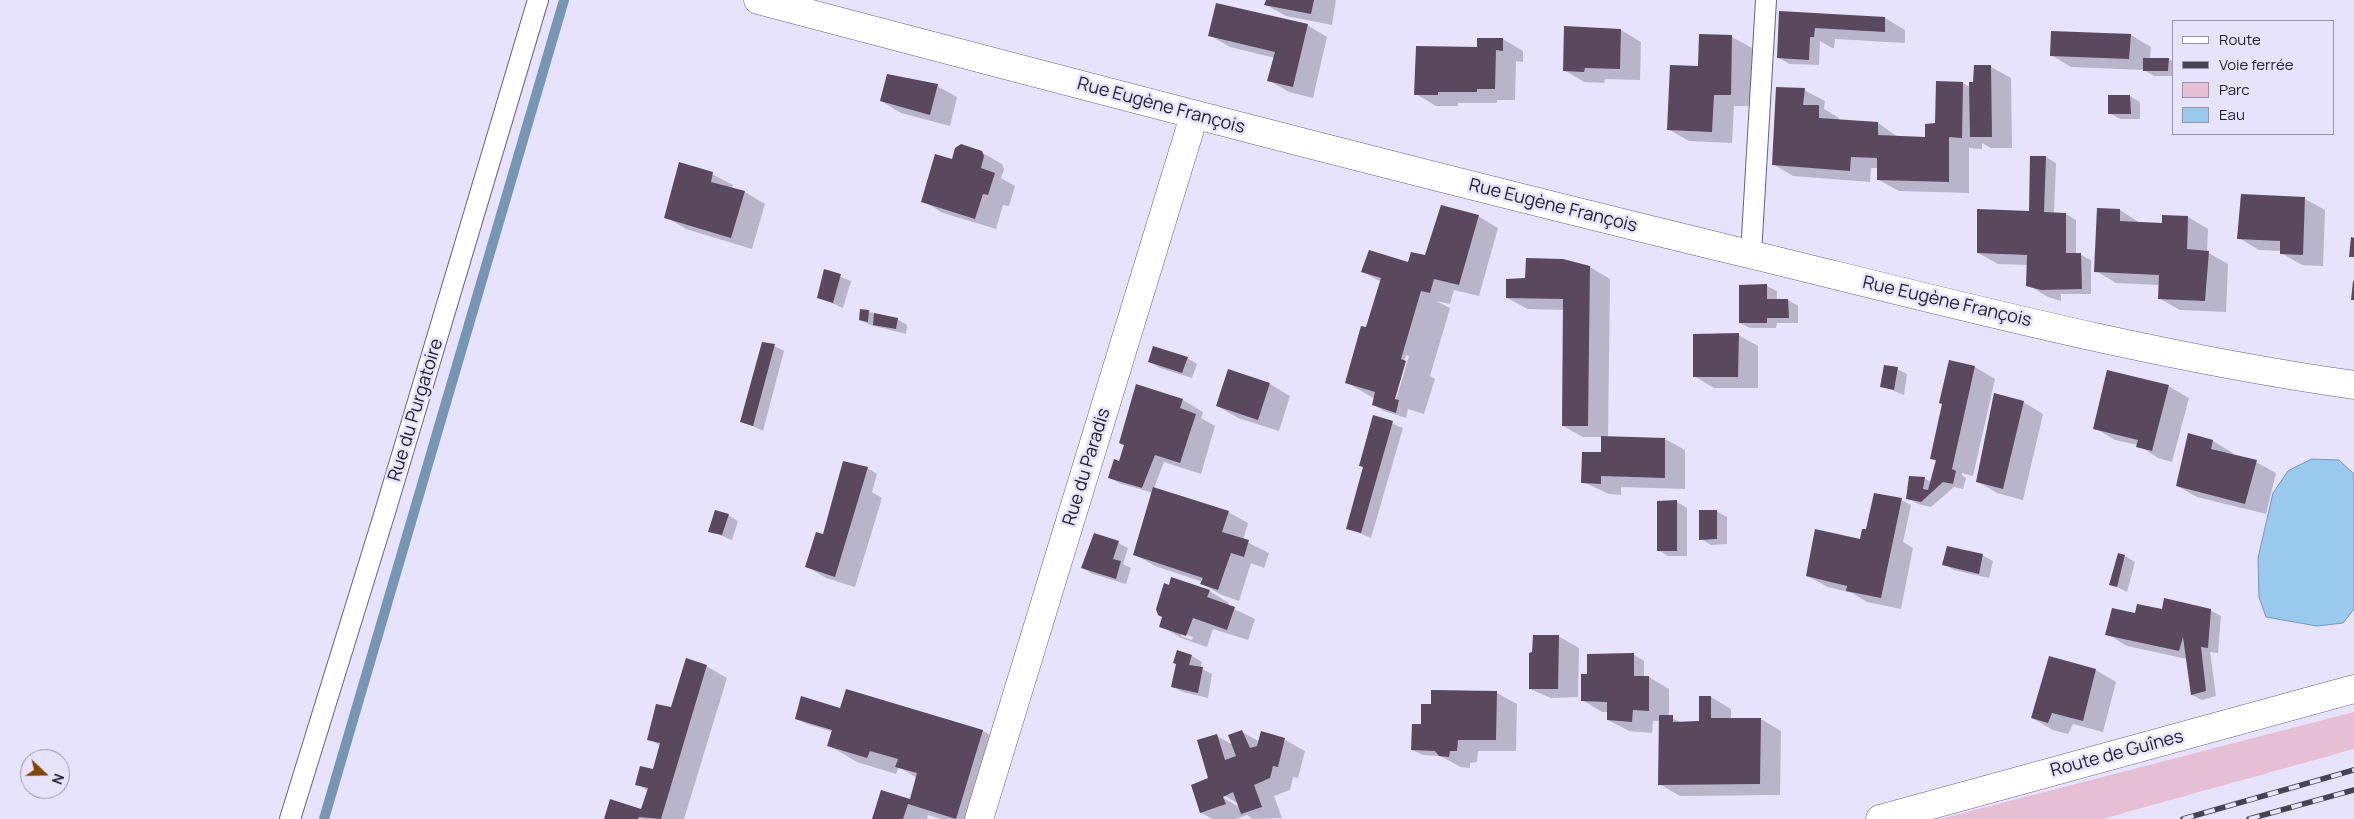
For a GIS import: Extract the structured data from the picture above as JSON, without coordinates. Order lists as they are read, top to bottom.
{
  "streets": {
    "street": ["Rue Eugène François", "Rue du Paradis", "Route de Guînes"],
    "lane": ["Rue du Purgatoire"]
  },
  "crossings": [
    ["Rue Eugène François", "Rue du Paradis"]
  ],
  "legend": [
    "Route",
    "Voie ferrée",
    "Parc",
    "Eau"
  ],
  "north": "right"
}
